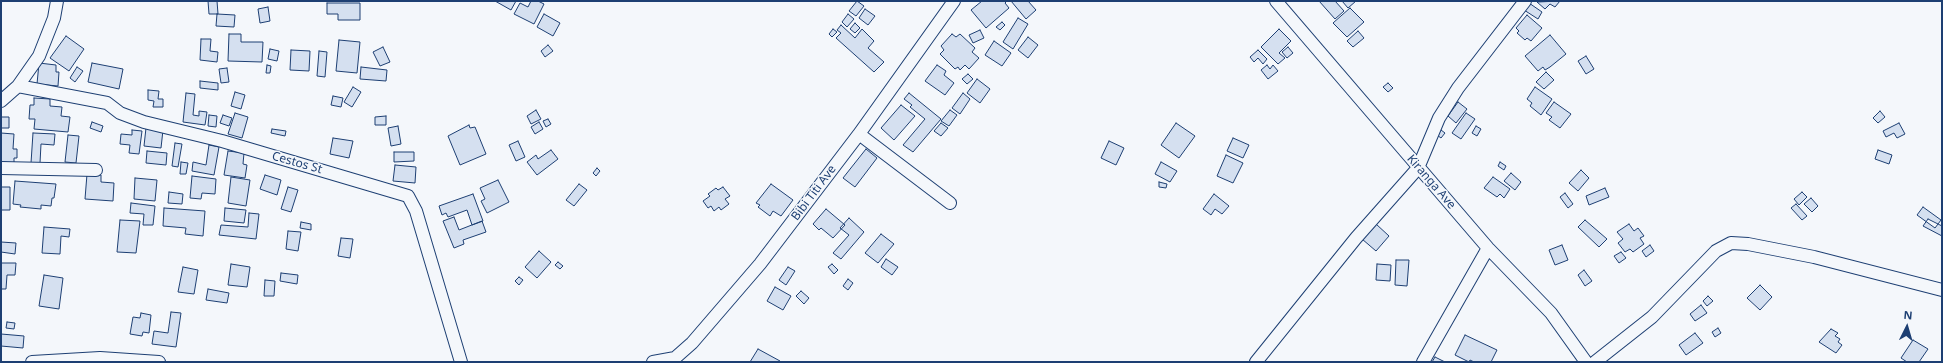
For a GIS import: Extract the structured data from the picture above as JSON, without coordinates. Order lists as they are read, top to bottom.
{
  "streets": {
    "street": ["Cestos St", "Kiranga Ave", "Bibi Titi Ave"]
  },
  "north": "top"
}
